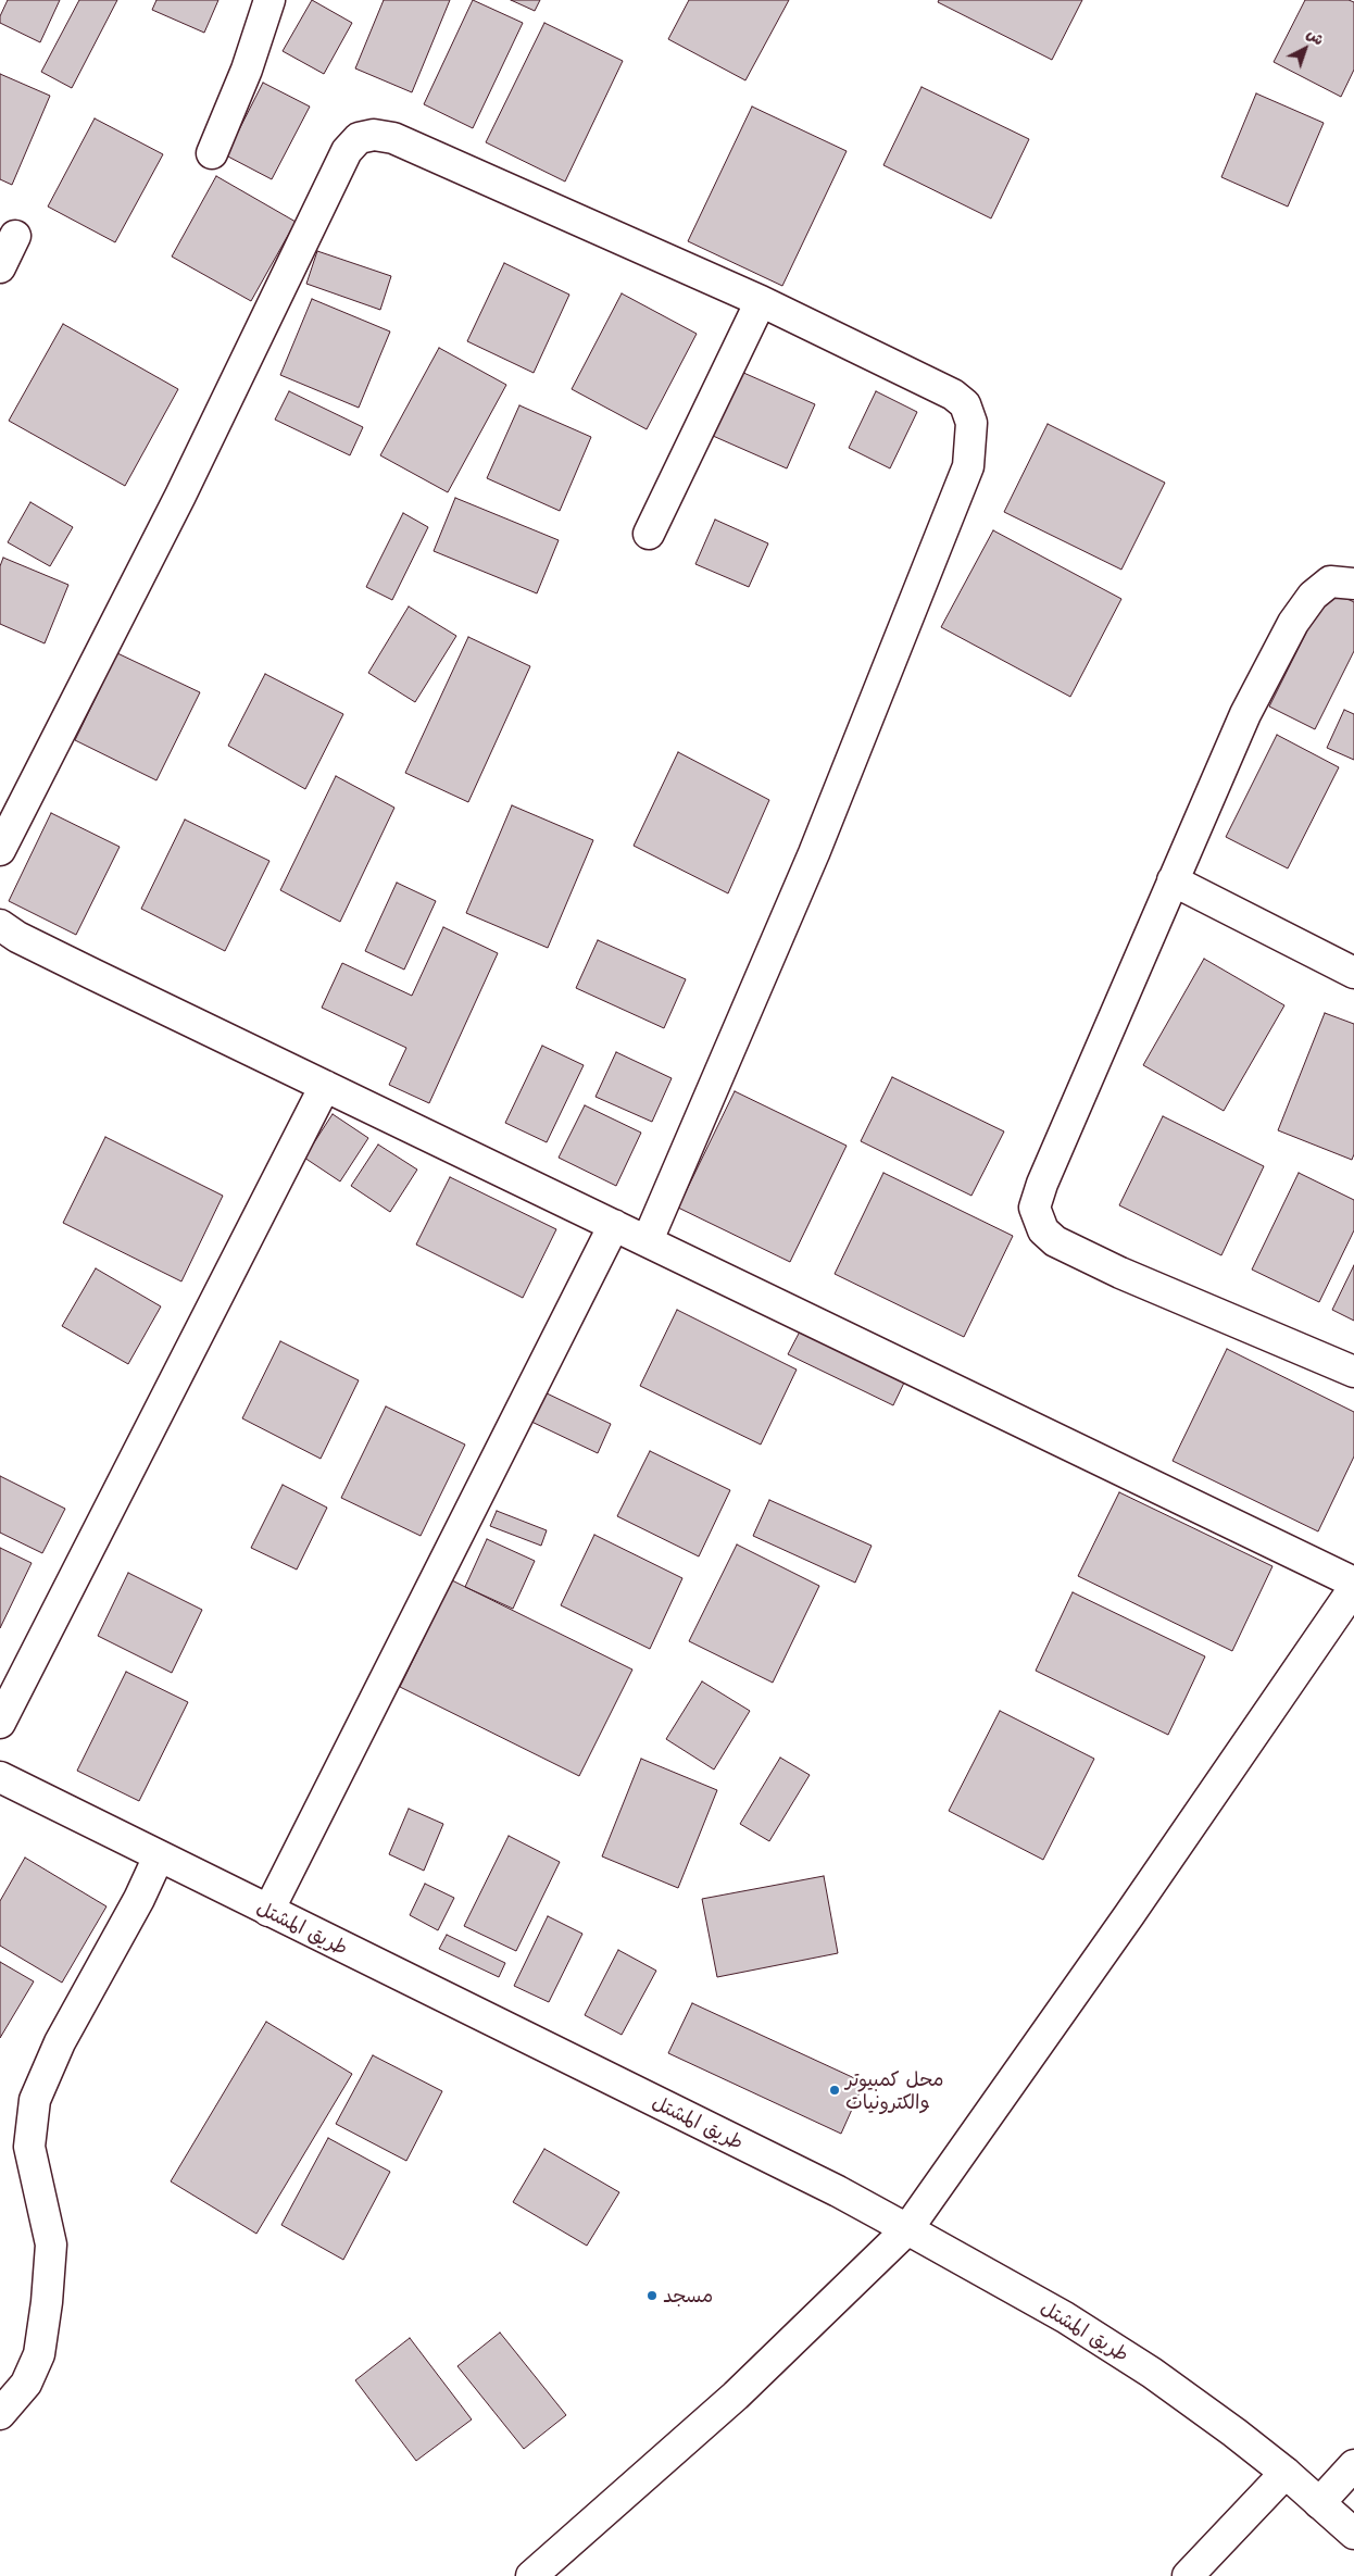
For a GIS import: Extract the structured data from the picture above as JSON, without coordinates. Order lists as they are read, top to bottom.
{
  "streets": {
    "street": ["طريق المشتل"]
  },
  "places": ["محل كمبيوتر والكترونيات", "مسجد"],
  "north": "top right"
}
